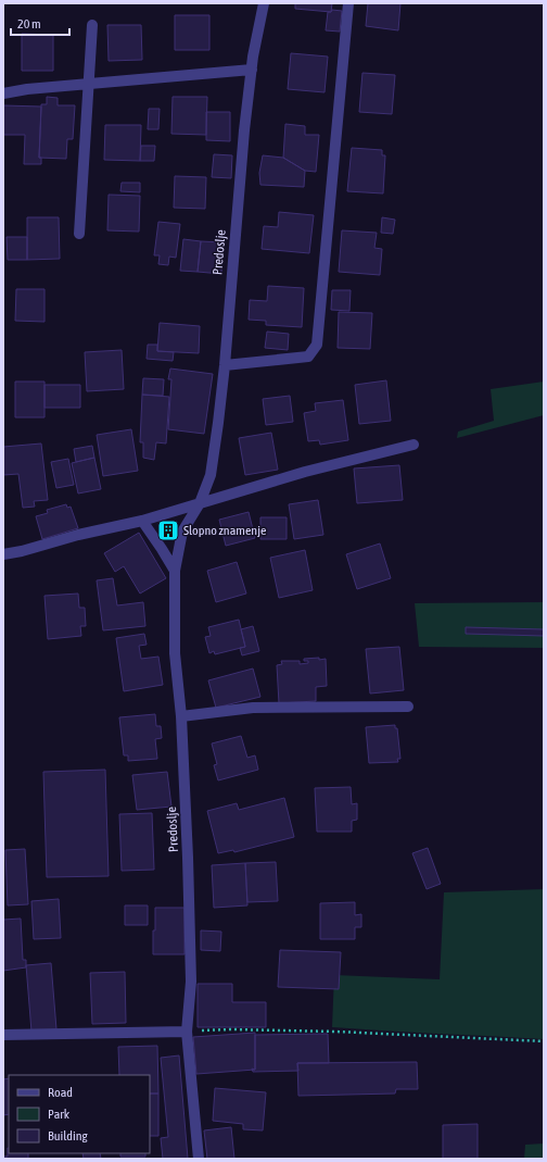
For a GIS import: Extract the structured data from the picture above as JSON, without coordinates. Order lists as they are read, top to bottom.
{
  "streets": {
    "street": ["Predoslje"]
  },
  "places": {
    "building": ["Slopno znamenje"]
  },
  "legend": ["Road", "Park", "Building"],
  "scale_bar": "20 m"
}
